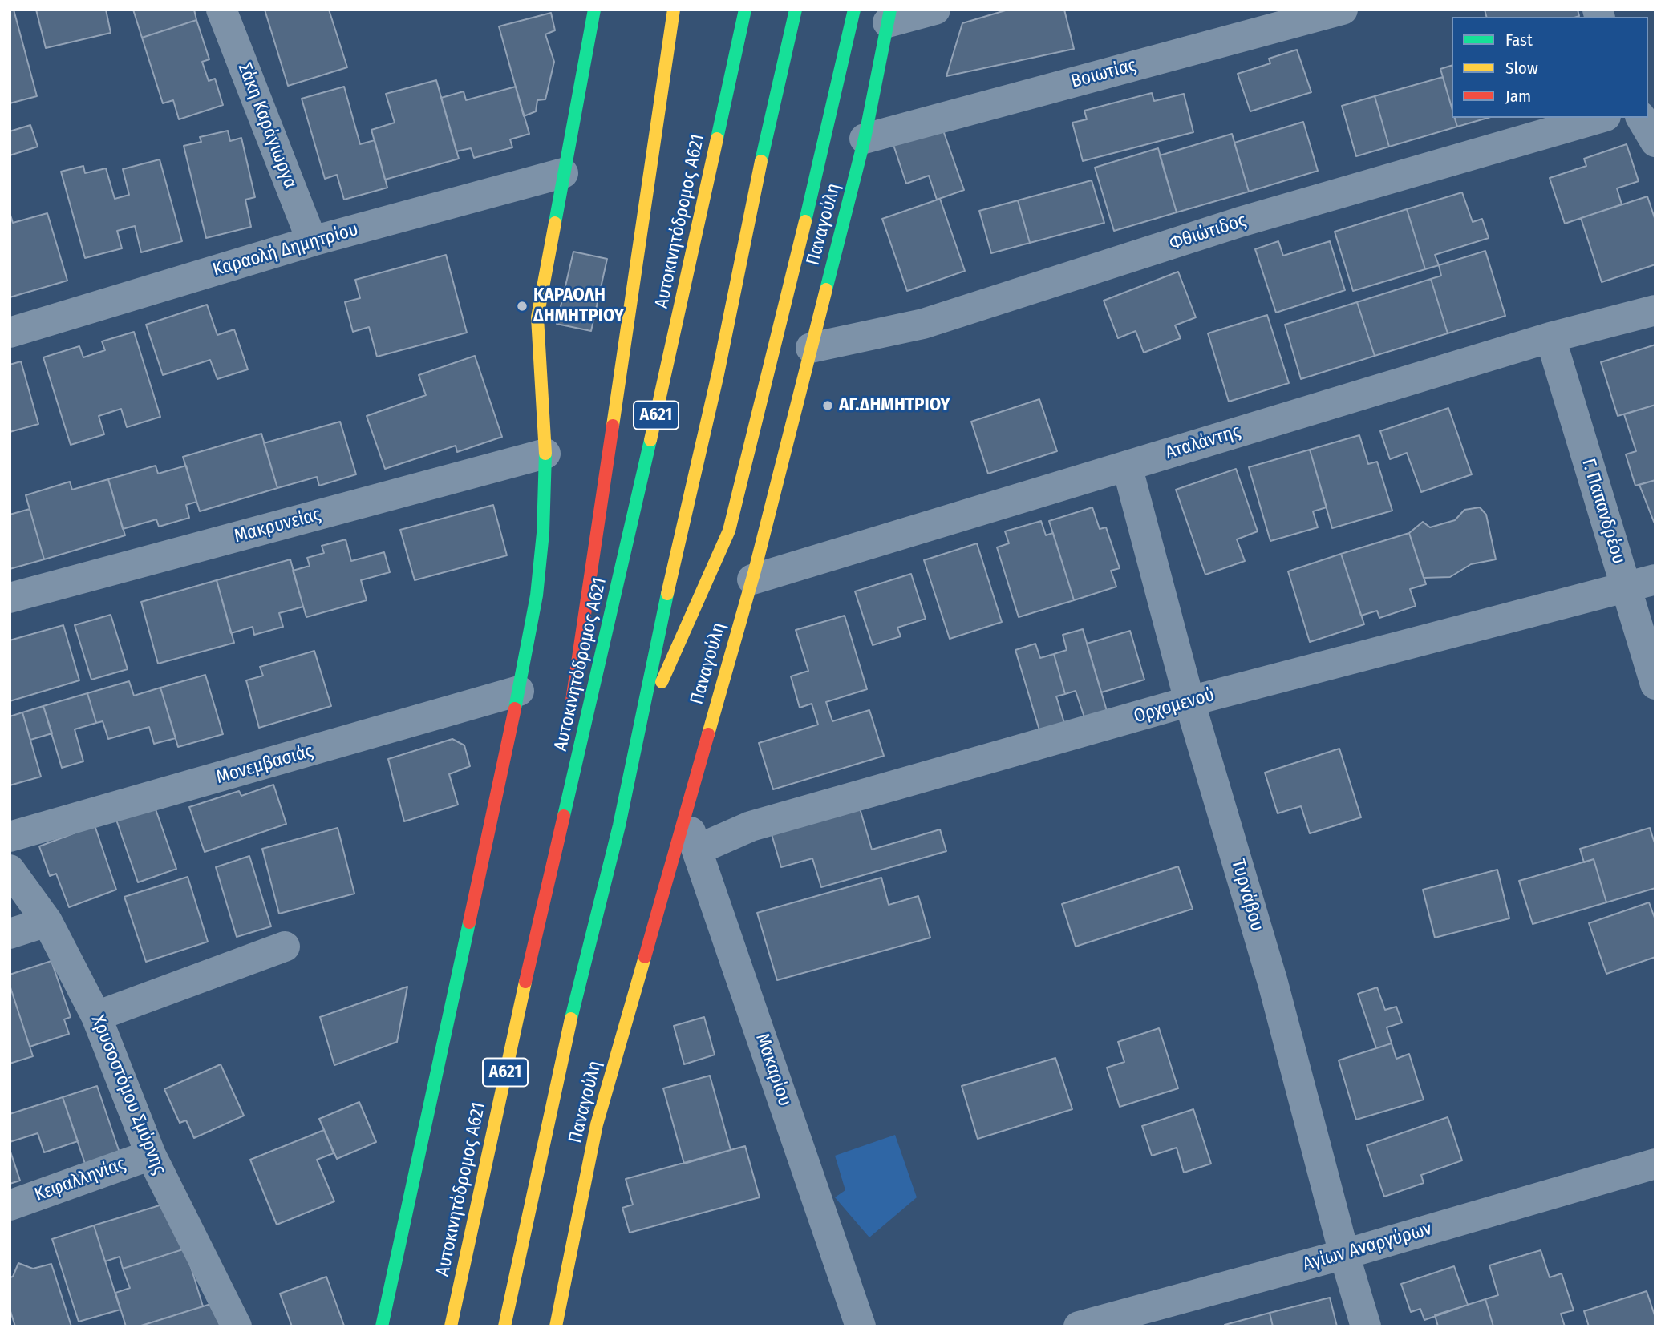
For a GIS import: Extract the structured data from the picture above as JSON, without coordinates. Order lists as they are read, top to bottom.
{
  "streets": {
    "main road": ["Αυτοκινητόδρομος Α621", "Παναγούλη", "Α621"],
    "street": [
      "Βοιωτίας",
      "Σάκη Καράγιωργα",
      "Φθιώτιδος",
      "Καραολή Δημητρίου",
      "Αταλάντης",
      "Γ. Παπανδρέου",
      "Μακρυνείας",
      "Ορχομενού",
      "Μονεμβασιάς",
      "Τυρνάβου",
      "Μακαρίου",
      "Χρυσοστόμου Σμύρνης",
      "Κεφαλληνίας",
      "Αγίων Αναργύρων"
    ]
  },
  "crossings": [
    ["Βοιωτίας", "Παναγούλη"],
    ["Σάκη Καράγιωργα", "Καραολή Δημητρίου"],
    ["Παναγούλη", "Φθιώτιδος"],
    ["Παναγούλη", "Αταλάντης"],
    ["Παναγούλη", "Μακαρίου"],
    ["Αταλάντης", "Γ. Παπανδρέου"],
    ["Αταλάντης", "Τυρνάβου"],
    ["Γ. Παπανδρέου", "Ορχομενού"],
    ["Ορχομενού", "Τυρνάβου"],
    ["Ορχομενού", "Μακαρίου"],
    ["Τυρνάβου", "Αγίων Αναργύρων"],
    ["Χρυσοστόμου Σμύρνης", "Κεφαλληνίας"]
  ],
  "places": ["ΚΑΡΑΟΛΗ ΔΗΜΗΤΡΙΟΥ", "ΑΓ.ΔΗΜΗΤΡΙΟΥ"],
  "legend": ["Fast", "Slow", "Jam"]
}
